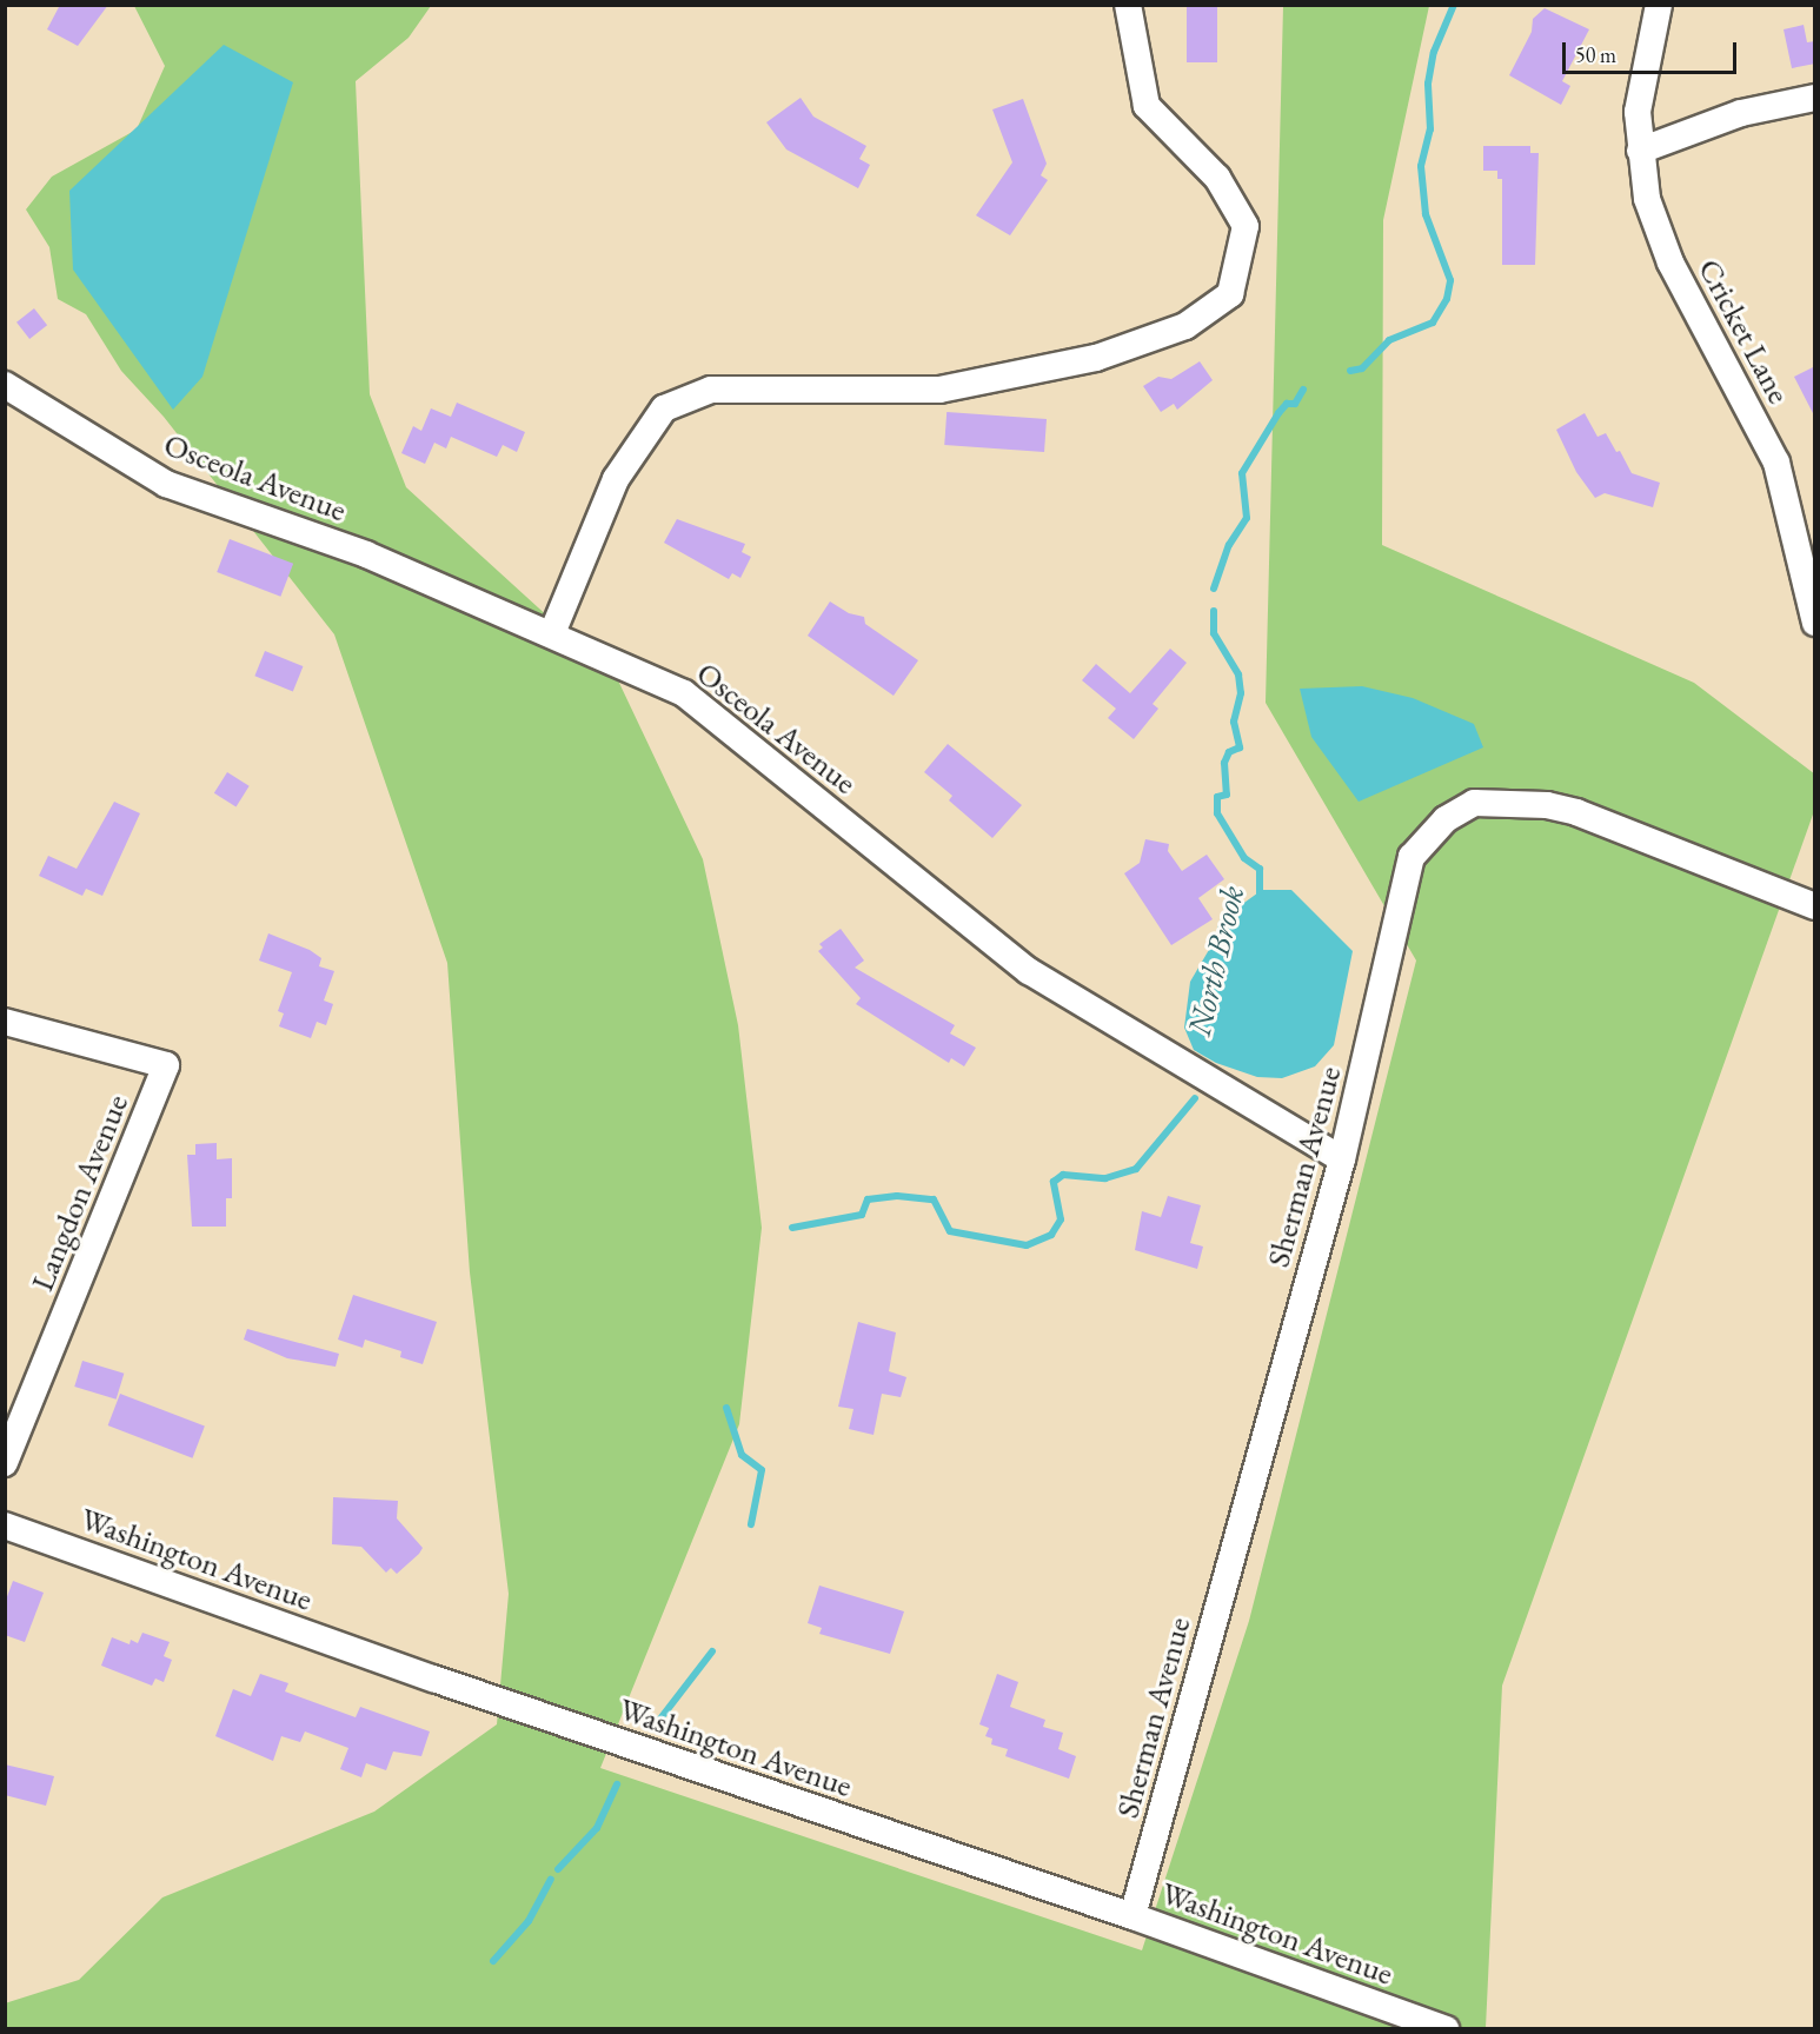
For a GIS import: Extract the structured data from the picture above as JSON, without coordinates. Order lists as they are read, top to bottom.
{
  "streets": {
    "street": [
      "Cricket Lane",
      "Osceola Avenue",
      "Sherman Avenue",
      "Langdon Avenue",
      "Washington Avenue"
    ]
  },
  "crossings": [
    ["Osceola Avenue", "Sherman Avenue"],
    ["Sherman Avenue", "Washington Avenue"]
  ],
  "water": ["North Brook"],
  "scale_bar": "50 m"
}
